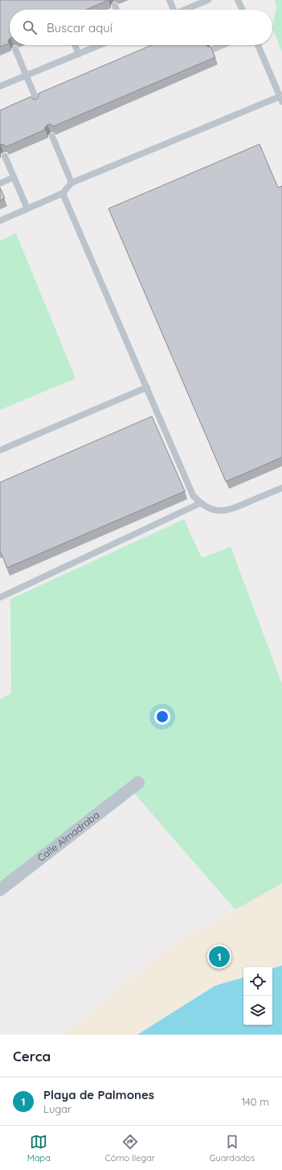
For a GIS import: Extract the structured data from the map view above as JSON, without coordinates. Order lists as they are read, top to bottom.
{
  "streets": {
    "street": ["Calle Almadraba"]
  },
  "page": {
    "search": "Buscar aquí",
    "pins": "1",
    "heading": "Cerca",
    "list": [
      {
        "mark": "1",
        "name": "Playa de Palmones",
        "note": "Lugar",
        "value": "140 m"
      }
    ],
    "nav": ["Mapa", "Cómo llegar", "Guardados"]
  }
}
